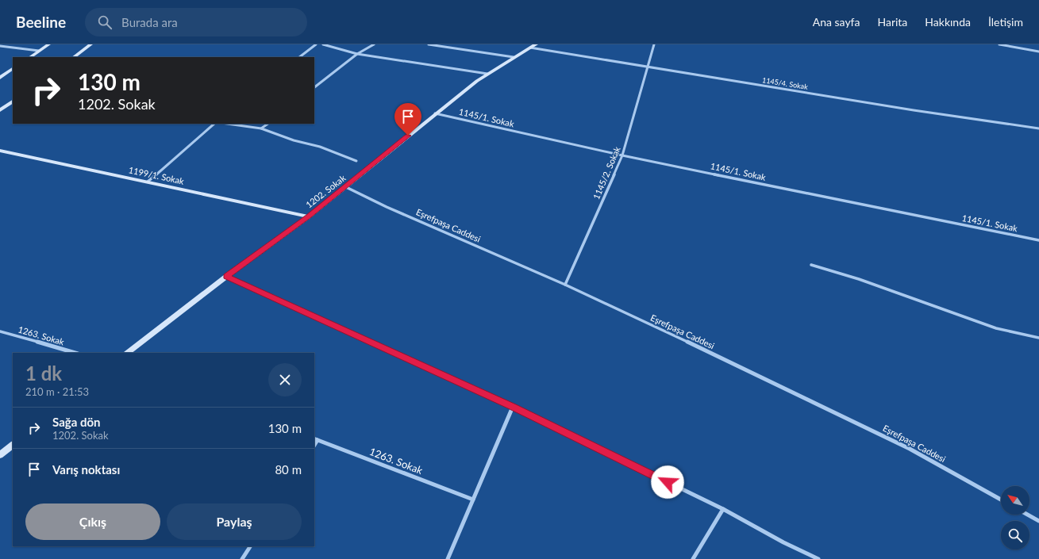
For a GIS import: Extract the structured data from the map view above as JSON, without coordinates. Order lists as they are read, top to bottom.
{
  "streets": {
    "street": [
      "1145/4. Sokak",
      "1145/1. Sokak",
      "1145/2. Sokak",
      "1199/1. Sokak",
      "1202. Sokak",
      "Eşrefpaşa Caddesi",
      "1263. Sokak"
    ]
  },
  "crossings": [
    ["1145/4. Sokak", "1145/2. Sokak"],
    ["1145/4. Sokak", "1202. Sokak"],
    ["1145/1. Sokak", "1145/2. Sokak"],
    ["1145/1. Sokak", "1202. Sokak"],
    ["1145/2. Sokak", "Eşrefpaşa Caddesi"],
    ["1199/1. Sokak", "1202. Sokak"],
    ["1202. Sokak", "Eşrefpaşa Caddesi"]
  ],
  "north": "top left",
  "page": {
    "header": "Beeline",
    "search": "Burada ara",
    "nav": [
      "Ana sayfa",
      "Harita",
      "Hakkında",
      "İletişim"
    ],
    "turn": ["130 m", "1202. Sokak"],
    "heading": ["1 dk", "210 m · 21:53"],
    "list": [
      {
        "name": "Sağa dön",
        "note": "1202. Sokak",
        "value": "130 m"
      },
      {
        "name": "Varış noktası",
        "value": "80 m"
      }
    ],
    "buttons": ["Çıkış", "Paylaş"]
  }
}
